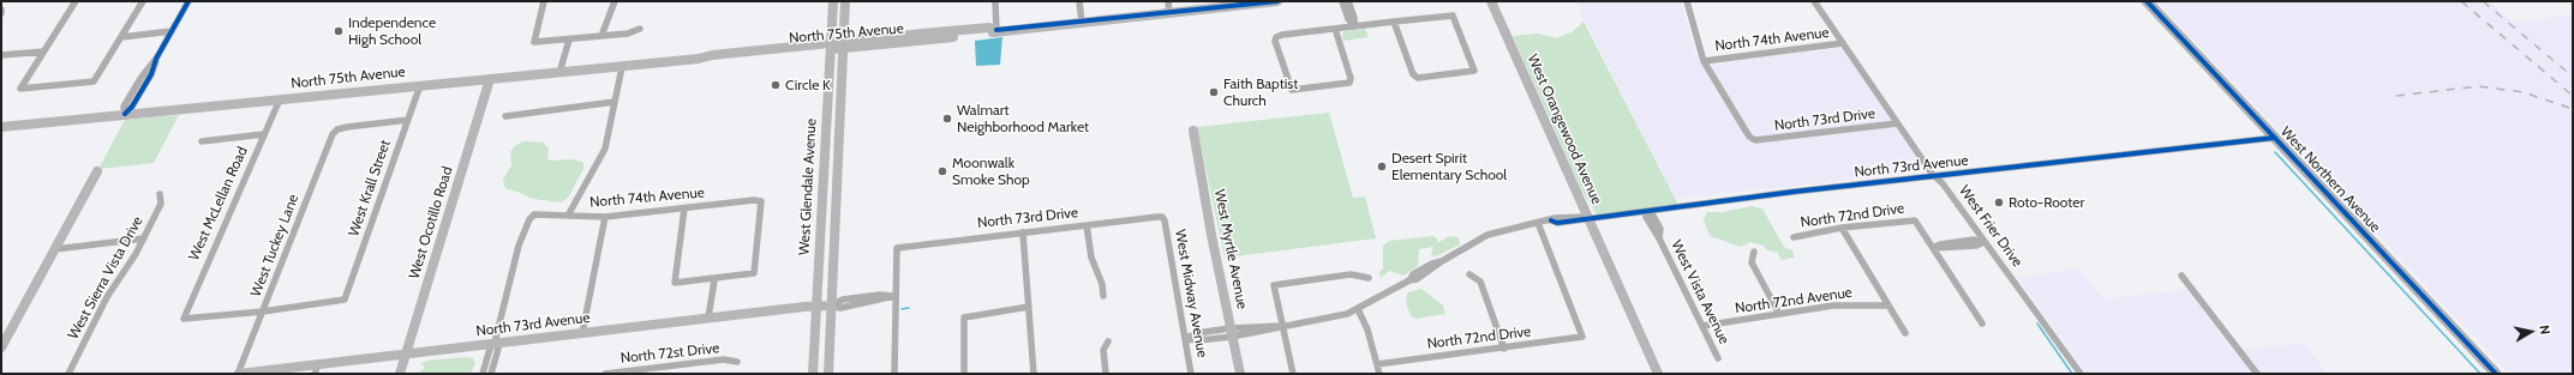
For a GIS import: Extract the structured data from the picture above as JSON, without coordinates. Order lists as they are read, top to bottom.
{
  "streets": {
    "main road": [
      "North 75th Avenue",
      "West Orangewood Avenue",
      "North 73rd Avenue",
      "West Northern Avenue",
      "West Glendale Avenue",
      "West Ocotillo Road",
      "West Myrtle Avenue"
    ],
    "street": [
      "North 74th Avenue",
      "North 73rd Drive",
      "West Krall Street",
      "West McLellan Road",
      "North 72nd Drive",
      "West Frier Drive",
      "West Tuckey Lane",
      "West Sierra Vista Drive",
      "West Vista Avenue",
      "West Midway Avenue",
      "North 72nd Avenue",
      "North 72st Drive"
    ]
  },
  "crossings": [
    ["North 75th Avenue", "West Glendale Avenue"],
    ["North 75th Avenue", "West Krall Street"],
    ["North 75th Avenue", "West McLellan Road"],
    ["North 75th Avenue", "West Ocotillo Road"],
    ["North 74th Avenue", "North 73rd Drive"],
    ["North 74th Avenue", "North 73rd Avenue"],
    ["North 74th Avenue", "West Frier Drive"],
    ["North 73rd Drive", "North 73rd Avenue"],
    ["North 73rd Drive", "West Frier Drive"],
    ["North 73rd Drive", "West Midway Avenue"],
    ["West Orangewood Avenue", "North 73rd Avenue"],
    ["North 73rd Avenue", "West Northern Avenue"],
    ["North 73rd Avenue", "West Glendale Avenue"],
    ["North 73rd Avenue", "North 72nd Drive"],
    ["North 73rd Avenue", "West Ocotillo Road"],
    ["North 73rd Avenue", "West Frier Drive"],
    ["North 73rd Avenue", "West Tuckey Lane"],
    ["North 73rd Avenue", "West Myrtle Avenue"],
    ["North 73rd Avenue", "West Vista Avenue"],
    ["North 73rd Avenue", "West Midway Avenue"],
    ["West Krall Street", "West McLellan Road"],
    ["West Krall Street", "West Tuckey Lane"],
    ["West McLellan Road", "West Tuckey Lane"],
    ["West Vista Avenue", "North 72nd Avenue"]
  ],
  "places": [
    "Independence High School",
    "Circle K",
    "Faith Baptist Church",
    "Walmart Neighborhood Market",
    "Desert Spirit Elementary School",
    "Moonwalk Smoke Shop",
    "Roto-Rooter"
  ],
  "north": "right"
}
